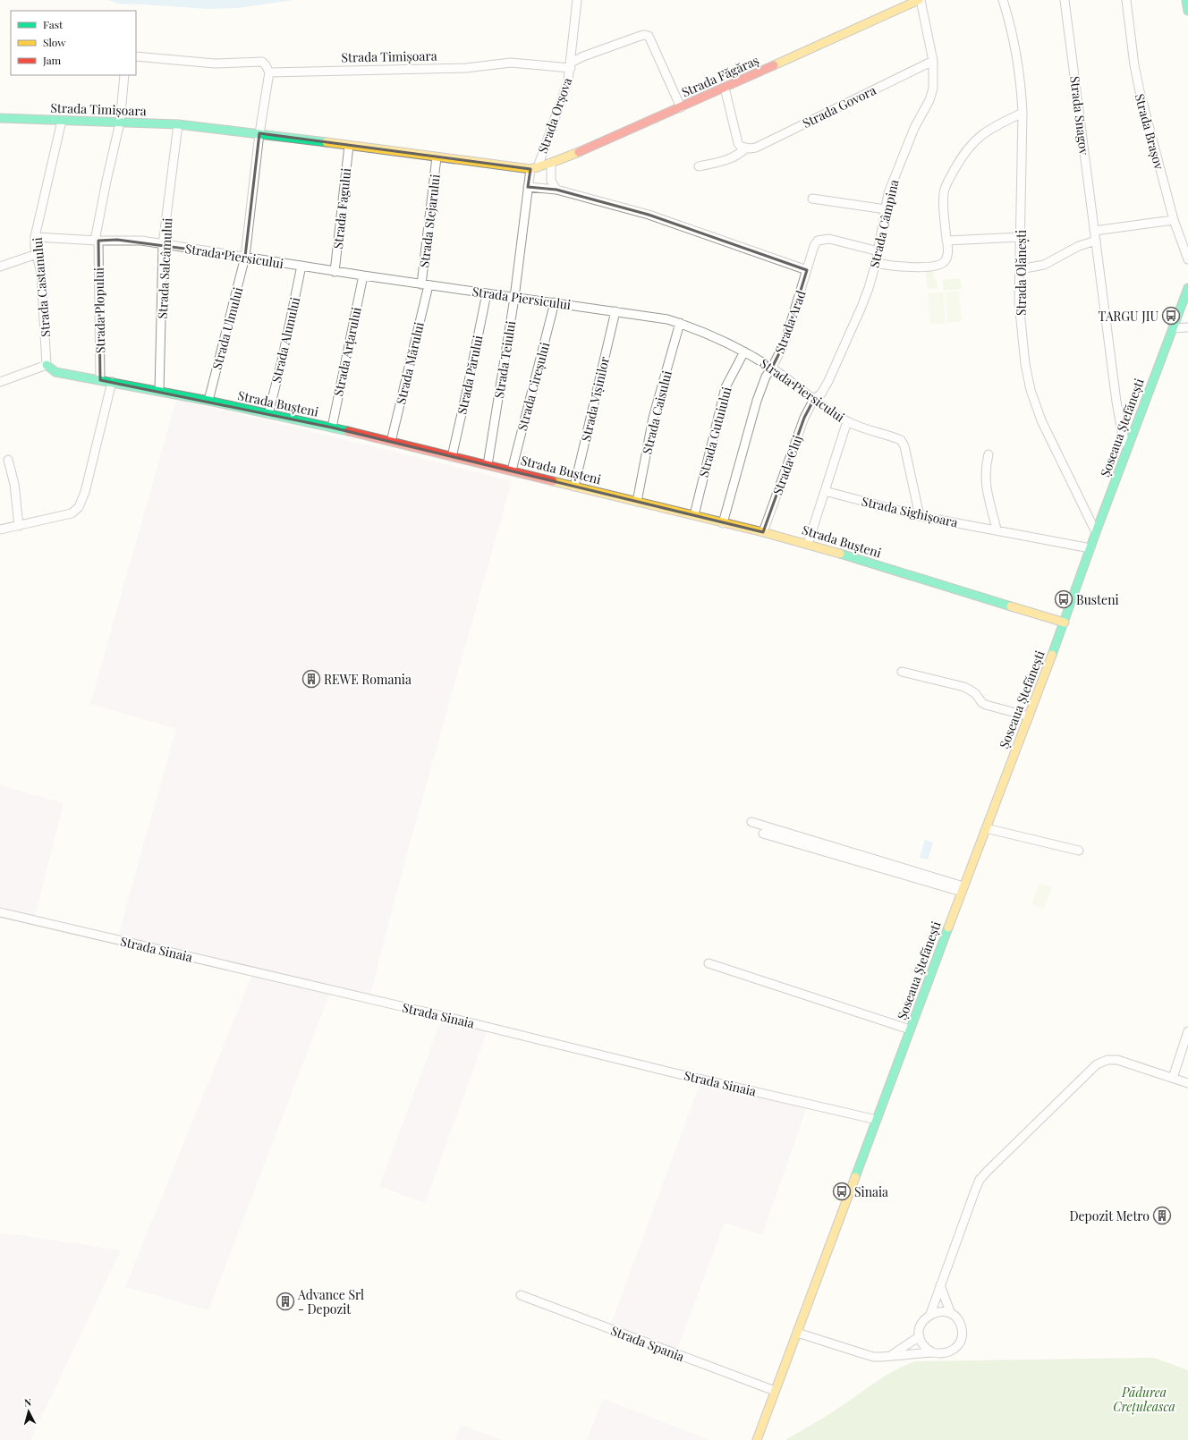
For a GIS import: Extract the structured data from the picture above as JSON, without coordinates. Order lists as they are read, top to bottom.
{
  "streets": {
    "street": [
      "Strada Timișoara",
      "Strada Făgăraș",
      "Strada Govora",
      "Strada Orșova",
      "Strada Snagov",
      "Strada Brașov",
      "Strada Fagului",
      "Strada Stejarului",
      "Strada Câmpina",
      "Strada Piersicului",
      "Strada Salcâmului",
      "Strada Olănești",
      "Strada Castanului",
      "Strada Plopului",
      "Strada Arad",
      "Strada Ulmului",
      "Strada Alunului",
      "Strada Arțarului",
      "Strada Teiului",
      "Strada Mărului",
      "Strada Părului",
      "Strada Cireșului",
      "Strada Vișinilor",
      "Strada Bușteni",
      "Strada Caisului",
      "Șoseaua Ștefănești",
      "Strada Gutuiului",
      "Strada Cluj",
      "Strada Sighișoara",
      "Strada Sinaia",
      "Strada Spania"
    ]
  },
  "crossings": [
    ["Strada Timișoara", "Strada Făgăraș"],
    ["Strada Timișoara", "Strada Orșova"],
    ["Strada Timișoara", "Strada Fagului"],
    ["Strada Timișoara", "Strada Stejarului"],
    ["Strada Timișoara", "Strada Salcâmului"],
    ["Strada Timișoara", "Strada Castanului"],
    ["Strada Timișoara", "Strada Plopului"],
    ["Strada Timișoara", "Strada Ulmului"],
    ["Strada Timișoara", "Strada Teiului"],
    ["Strada Făgăraș", "Strada Orșova"],
    ["Strada Făgăraș", "Strada Câmpina"],
    ["Strada Făgăraș", "Strada Teiului"],
    ["Strada Govora", "Strada Câmpina"],
    ["Strada Orșova", "Strada Teiului"],
    ["Strada Snagov", "Șoseaua Ștefănești"],
    ["Strada Fagului", "Strada Piersicului"],
    ["Strada Stejarului", "Strada Piersicului"],
    ["Strada Stejarului", "Strada Mărului"],
    ["Strada Câmpina", "Strada Piersicului"],
    ["Strada Câmpina", "Strada Arad"],
    ["Strada Câmpina", "Strada Cluj"],
    ["Strada Piersicului", "Strada Salcâmului"],
    ["Strada Piersicului", "Strada Castanului"],
    ["Strada Piersicului", "Strada Plopului"],
    ["Strada Piersicului", "Strada Arad"],
    ["Strada Piersicului", "Strada Ulmului"],
    ["Strada Piersicului", "Strada Alunului"],
    ["Strada Piersicului", "Strada Arțarului"],
    ["Strada Piersicului", "Strada Teiului"],
    ["Strada Piersicului", "Strada Mărului"],
    ["Strada Piersicului", "Strada Părului"],
    ["Strada Piersicului", "Strada Cireșului"],
    ["Strada Piersicului", "Strada Vișinilor"],
    ["Strada Piersicului", "Strada Caisului"],
    ["Strada Piersicului", "Strada Gutuiului"],
    ["Strada Piersicului", "Strada Cluj"],
    ["Strada Piersicului", "Strada Sighișoara"],
    ["Strada Salcâmului", "Strada Bușteni"],
    ["Strada Olănești", "Șoseaua Ștefănești"],
    ["Strada Castanului", "Strada Bușteni"],
    ["Strada Plopului", "Strada Bușteni"],
    ["Strada Arad", "Strada Bușteni"],
    ["Strada Ulmului", "Strada Bușteni"],
    ["Strada Alunului", "Strada Bușteni"],
    ["Strada Arțarului", "Strada Bușteni"],
    ["Strada Teiului", "Strada Bușteni"],
    ["Strada Mărului", "Strada Bușteni"],
    ["Strada Părului", "Strada Bușteni"],
    ["Strada Cireșului", "Strada Bușteni"],
    ["Strada Vișinilor", "Strada Bușteni"],
    ["Strada Bușteni", "Strada Caisului"],
    ["Strada Bușteni", "Șoseaua Ștefănești"],
    ["Strada Bușteni", "Strada Gutuiului"],
    ["Strada Bușteni", "Strada Cluj"],
    ["Șoseaua Ștefănești", "Strada Sighișoara"],
    ["Șoseaua Ștefănești", "Strada Sinaia"],
    ["Șoseaua Ștefănești", "Strada Spania"]
  ],
  "parks": ["Pădurea Crețuleasca"],
  "places": {
    "bus stop": ["TARGU JIU", "Busteni", "Sinaia"],
    "building": ["REWE Romania", "Depozit Metro", "Advance Srl - Depozit"]
  },
  "legend": ["Fast", "Slow", "Jam"],
  "north": "top"
}
